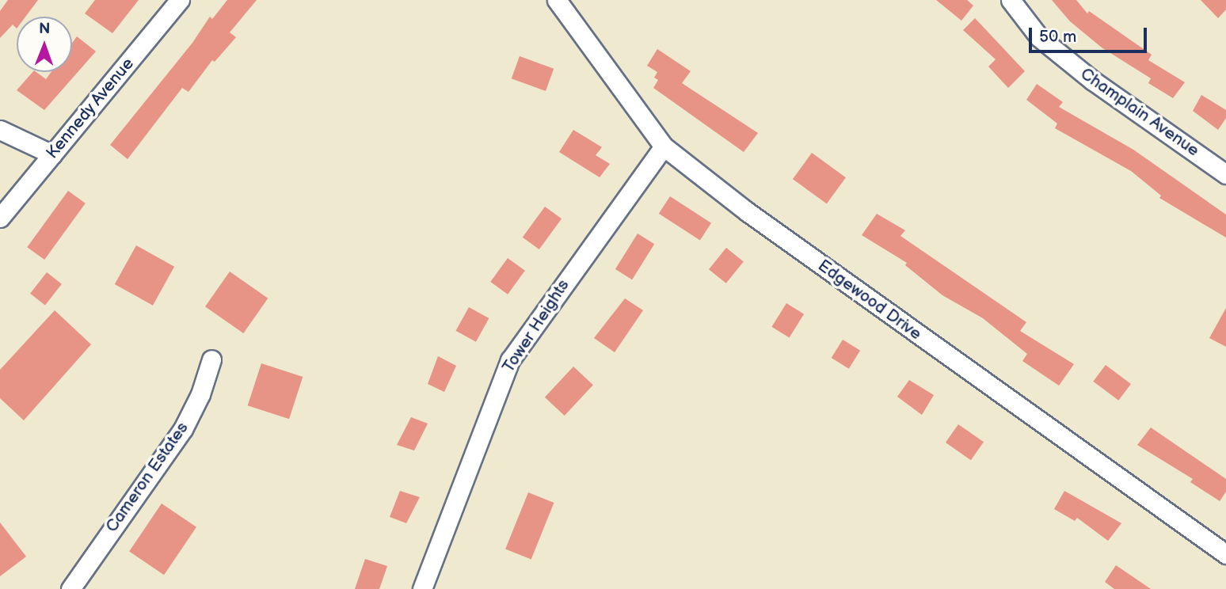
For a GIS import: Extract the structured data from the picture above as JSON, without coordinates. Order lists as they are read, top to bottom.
{
  "streets": {
    "street": [
      "Kennedy Avenue",
      "Champlain Avenue",
      "Edgewood Drive",
      "Tower Heights",
      "Cameron Estates"
    ]
  },
  "crossings": [
    ["Edgewood Drive", "Tower Heights"]
  ],
  "scale_bar": "50 m",
  "north": "top"
}
